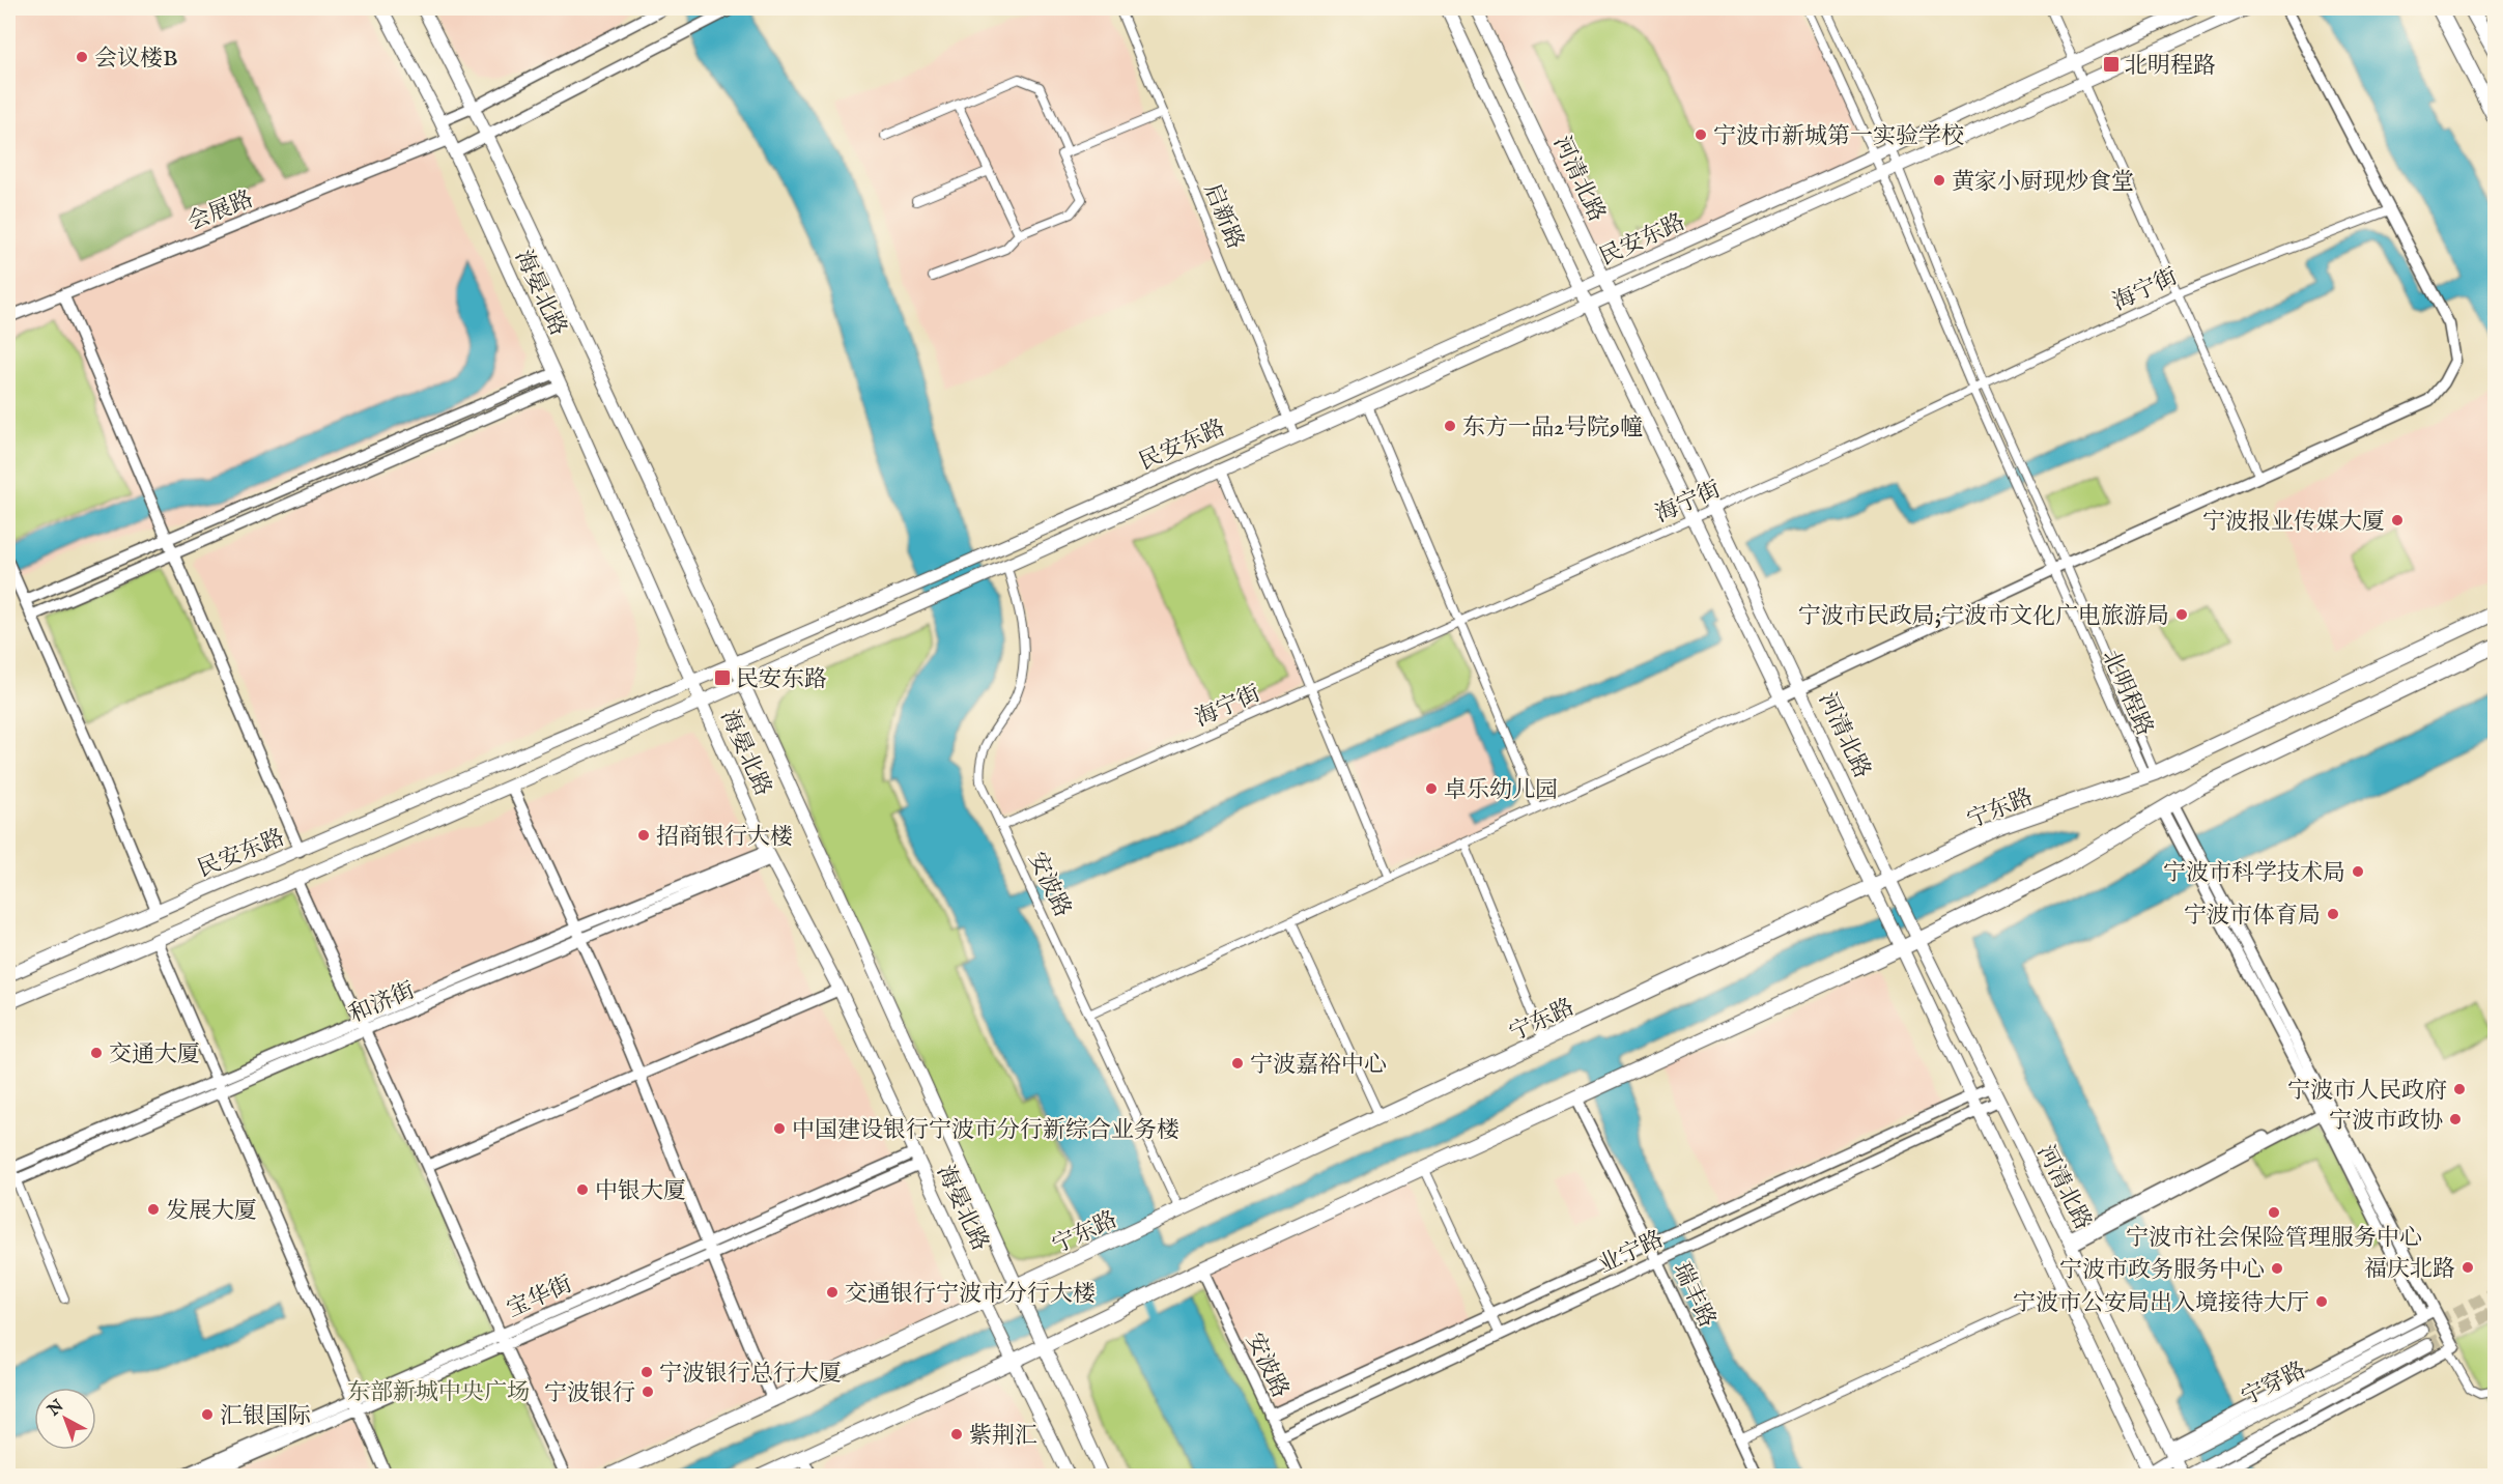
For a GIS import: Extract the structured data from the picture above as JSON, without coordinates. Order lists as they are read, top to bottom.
{
  "streets": {
    "main road": [
      "河清北路",
      "民安东路",
      "海晏北路",
      "宁东路",
      "宁穿路"
    ],
    "street": [
      "会展路",
      "启新路",
      "海宁街",
      "北明程路",
      "安波路",
      "和济街",
      "业宁路",
      "瑞丰路",
      "宝华街"
    ]
  },
  "crossings": [
    ["河清北路", "民安东路"],
    ["河清北路", "海宁街"],
    ["河清北路", "宁东路"],
    ["河清北路", "业宁路"],
    ["河清北路", "宁穿路"],
    ["会展路", "海晏北路"],
    ["启新路", "民安东路"],
    ["民安东路", "海晏北路"],
    ["民安东路", "北明程路"],
    ["民安东路", "安波路"],
    ["海宁街", "北明程路"],
    ["海宁街", "安波路"],
    ["海晏北路", "宁东路"],
    ["海晏北路", "和济街"],
    ["海晏北路", "宝华街"],
    ["北明程路", "宁东路"],
    ["宁东路", "安波路"],
    ["安波路", "业宁路"],
    ["业宁路", "瑞丰路"]
  ],
  "parks": ["东部新城中央广场"],
  "places": {
    "other": [
      "会议楼B",
      "宁波市新城第一实验学校",
      "黄家小厨现炒食堂",
      "东方一品2号院9幢",
      "宁波报业传媒大厦",
      "宁波市民政局;宁波市文化广电旅游局",
      "卓乐幼儿园",
      "招商银行大楼",
      "宁波市科学技术局",
      "宁波市体育局",
      "交通大厦",
      "宁波嘉裕中心",
      "宁波市人民政府",
      "宁波市政协",
      "中国建设银行宁波市分行新综合业务楼",
      "中银大厦",
      "发展大厦",
      "宁波市社会保险管理服务中心",
      "福庆北路",
      "宁波市政务服务中心",
      "交通银行宁波市分行大楼",
      "宁波市公安局出入境接待大厅",
      "宁波银行总行大厦",
      "宁波银行",
      "汇银国际",
      "紫荆汇"
    ],
    "transit": ["北明程路", "民安东路"]
  },
  "north": "top left"
}
